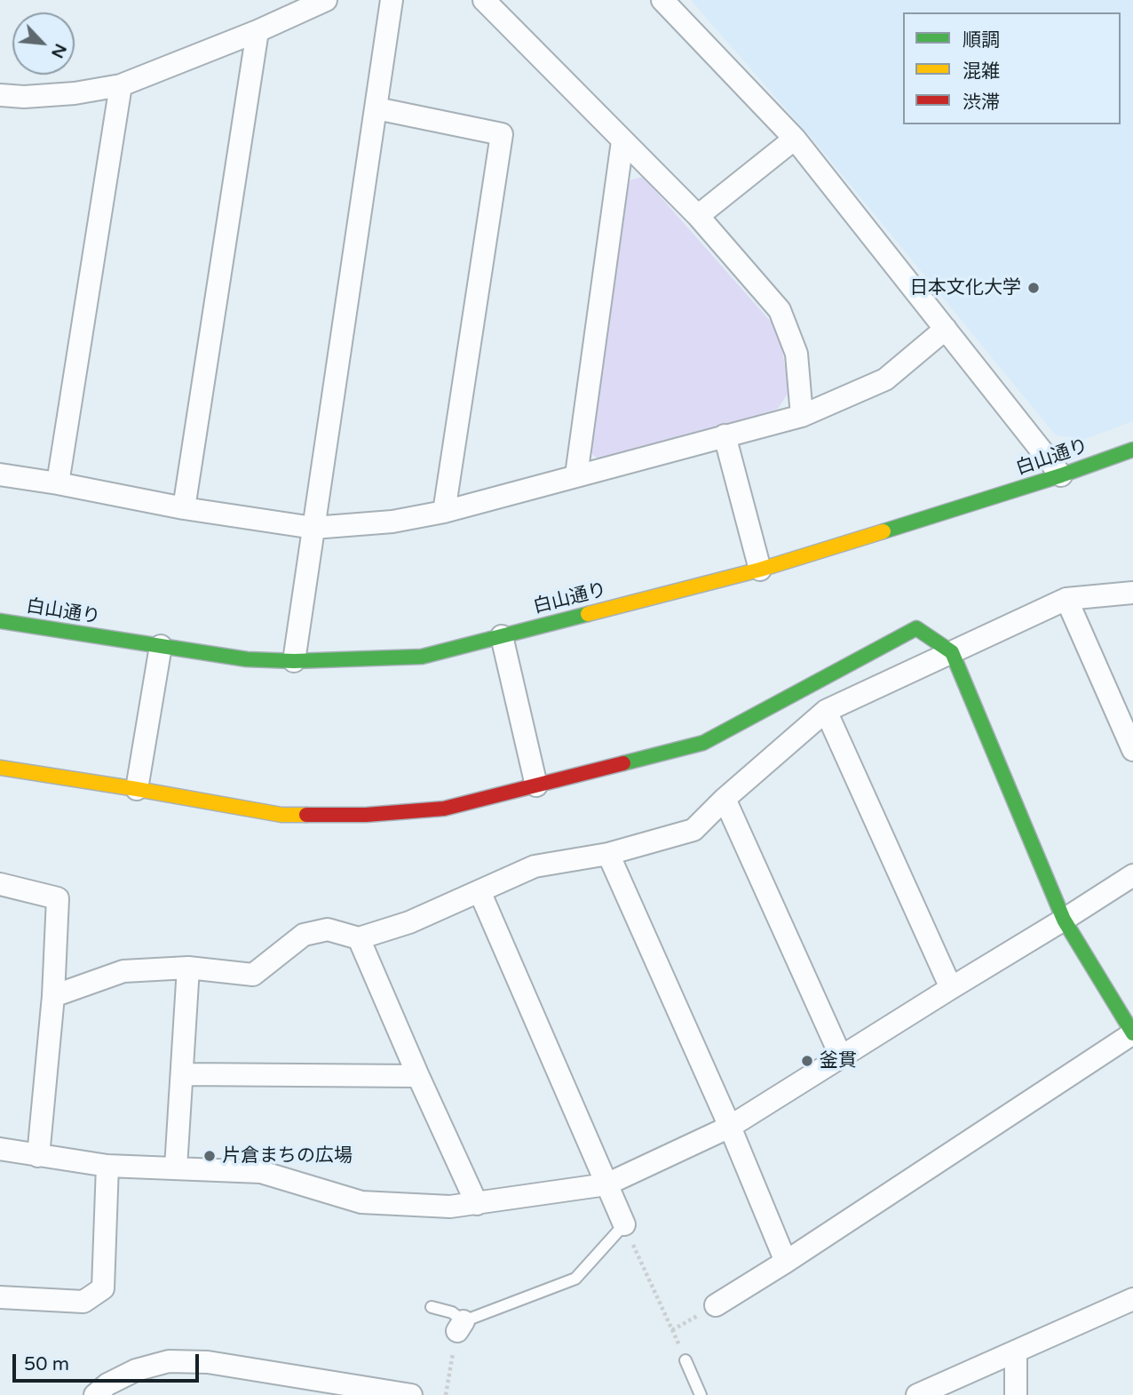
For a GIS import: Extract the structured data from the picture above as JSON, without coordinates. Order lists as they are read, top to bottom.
{
  "streets": {
    "street": ["白山通り"]
  },
  "places": ["日本文化大学", "釜貫", "片倉まちの広場"],
  "legend": ["順調", "混雑", "渋滞"],
  "scale_bar": "50 m",
  "north": "bottom right"
}
